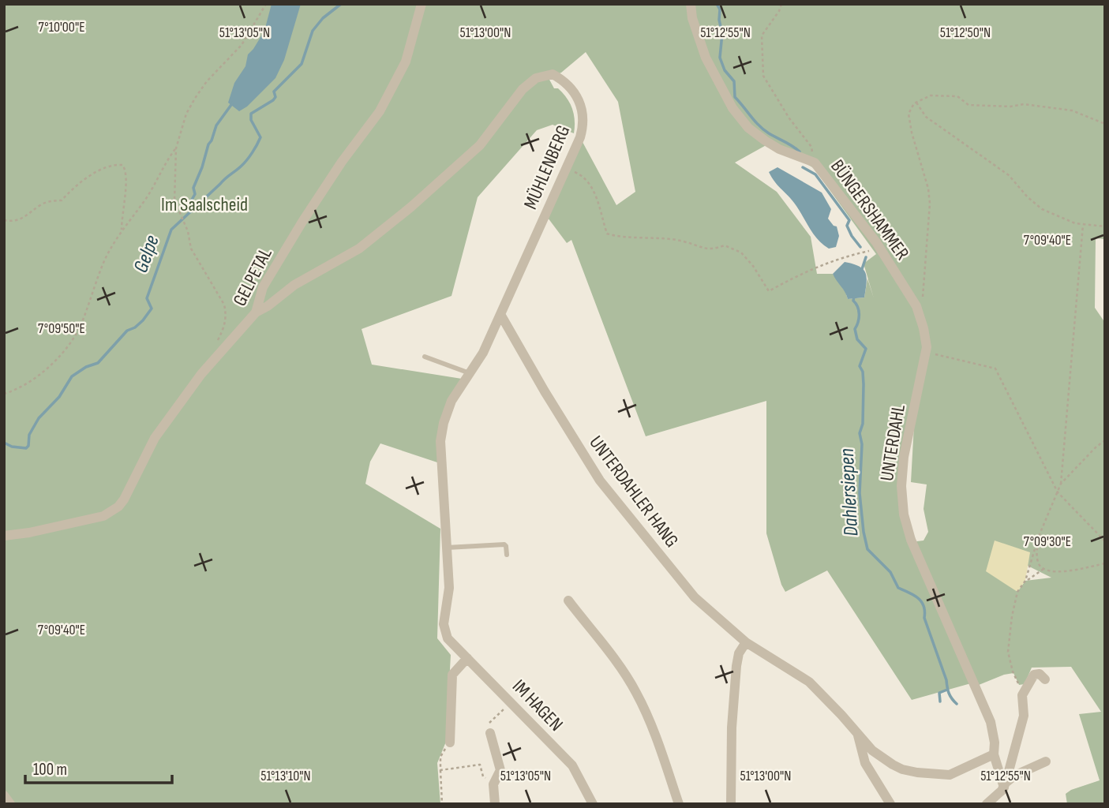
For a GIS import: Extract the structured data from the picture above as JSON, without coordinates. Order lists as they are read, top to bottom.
{
  "streets": {
    "street": [
      "MÜHLENBERG",
      "BÜNGERSHAMMER",
      "GELPETAL",
      "UNTERDAHL",
      "UNTERDAHLER HANG",
      "IM HAGEN"
    ]
  },
  "crossings": [
    ["MÜHLENBERG", "GELPETAL"],
    ["MÜHLENBERG", "UNTERDAHLER HANG"],
    ["MÜHLENBERG", "IM HAGEN"],
    ["BÜNGERSHAMMER", "UNTERDAHL"]
  ],
  "water": ["Gelpe", "Dahlersiepen"],
  "parks": ["Im Saalscheid"],
  "scale_bar": "100 m",
  "coordinates": [
    "7°10'00\"E",
    "51°13'05\"N",
    "51°13'00\"N",
    "51°12'55\"N",
    "51°12'50\"N",
    "7°09'40\"E",
    "7°09'50\"E",
    "7°09'30\"E",
    "51°13'10\"N"
  ]
}
